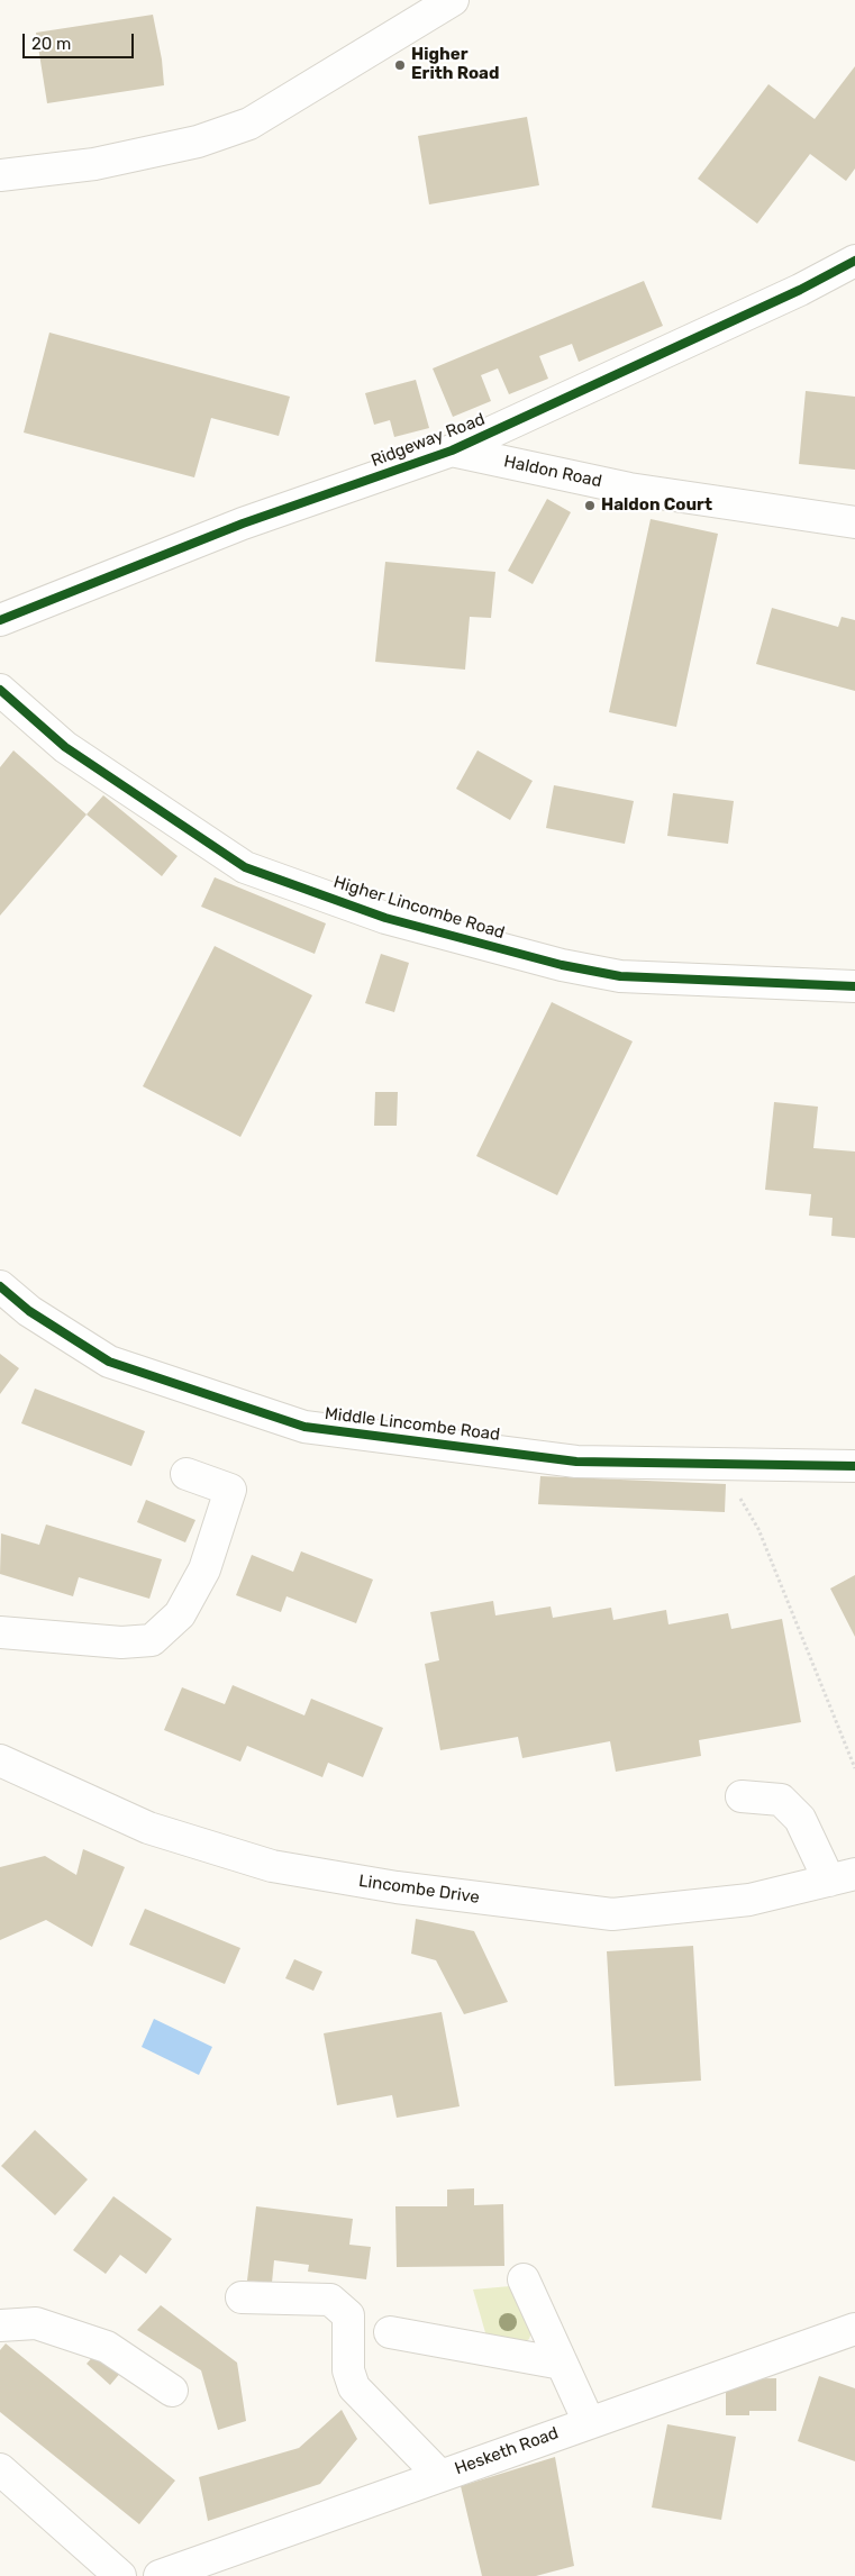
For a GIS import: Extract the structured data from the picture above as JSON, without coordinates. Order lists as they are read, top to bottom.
{
  "streets": {
    "street": [
      "Ridgeway Road",
      "Haldon Road",
      "Higher Lincombe Road",
      "Middle Lincombe Road",
      "Lincombe Drive",
      "Hesketh Road"
    ]
  },
  "crossings": [
    ["Ridgeway Road", "Haldon Road"]
  ],
  "places": ["Higher Erith Road", "Haldon Court"],
  "scale_bar": "20 m"
}
